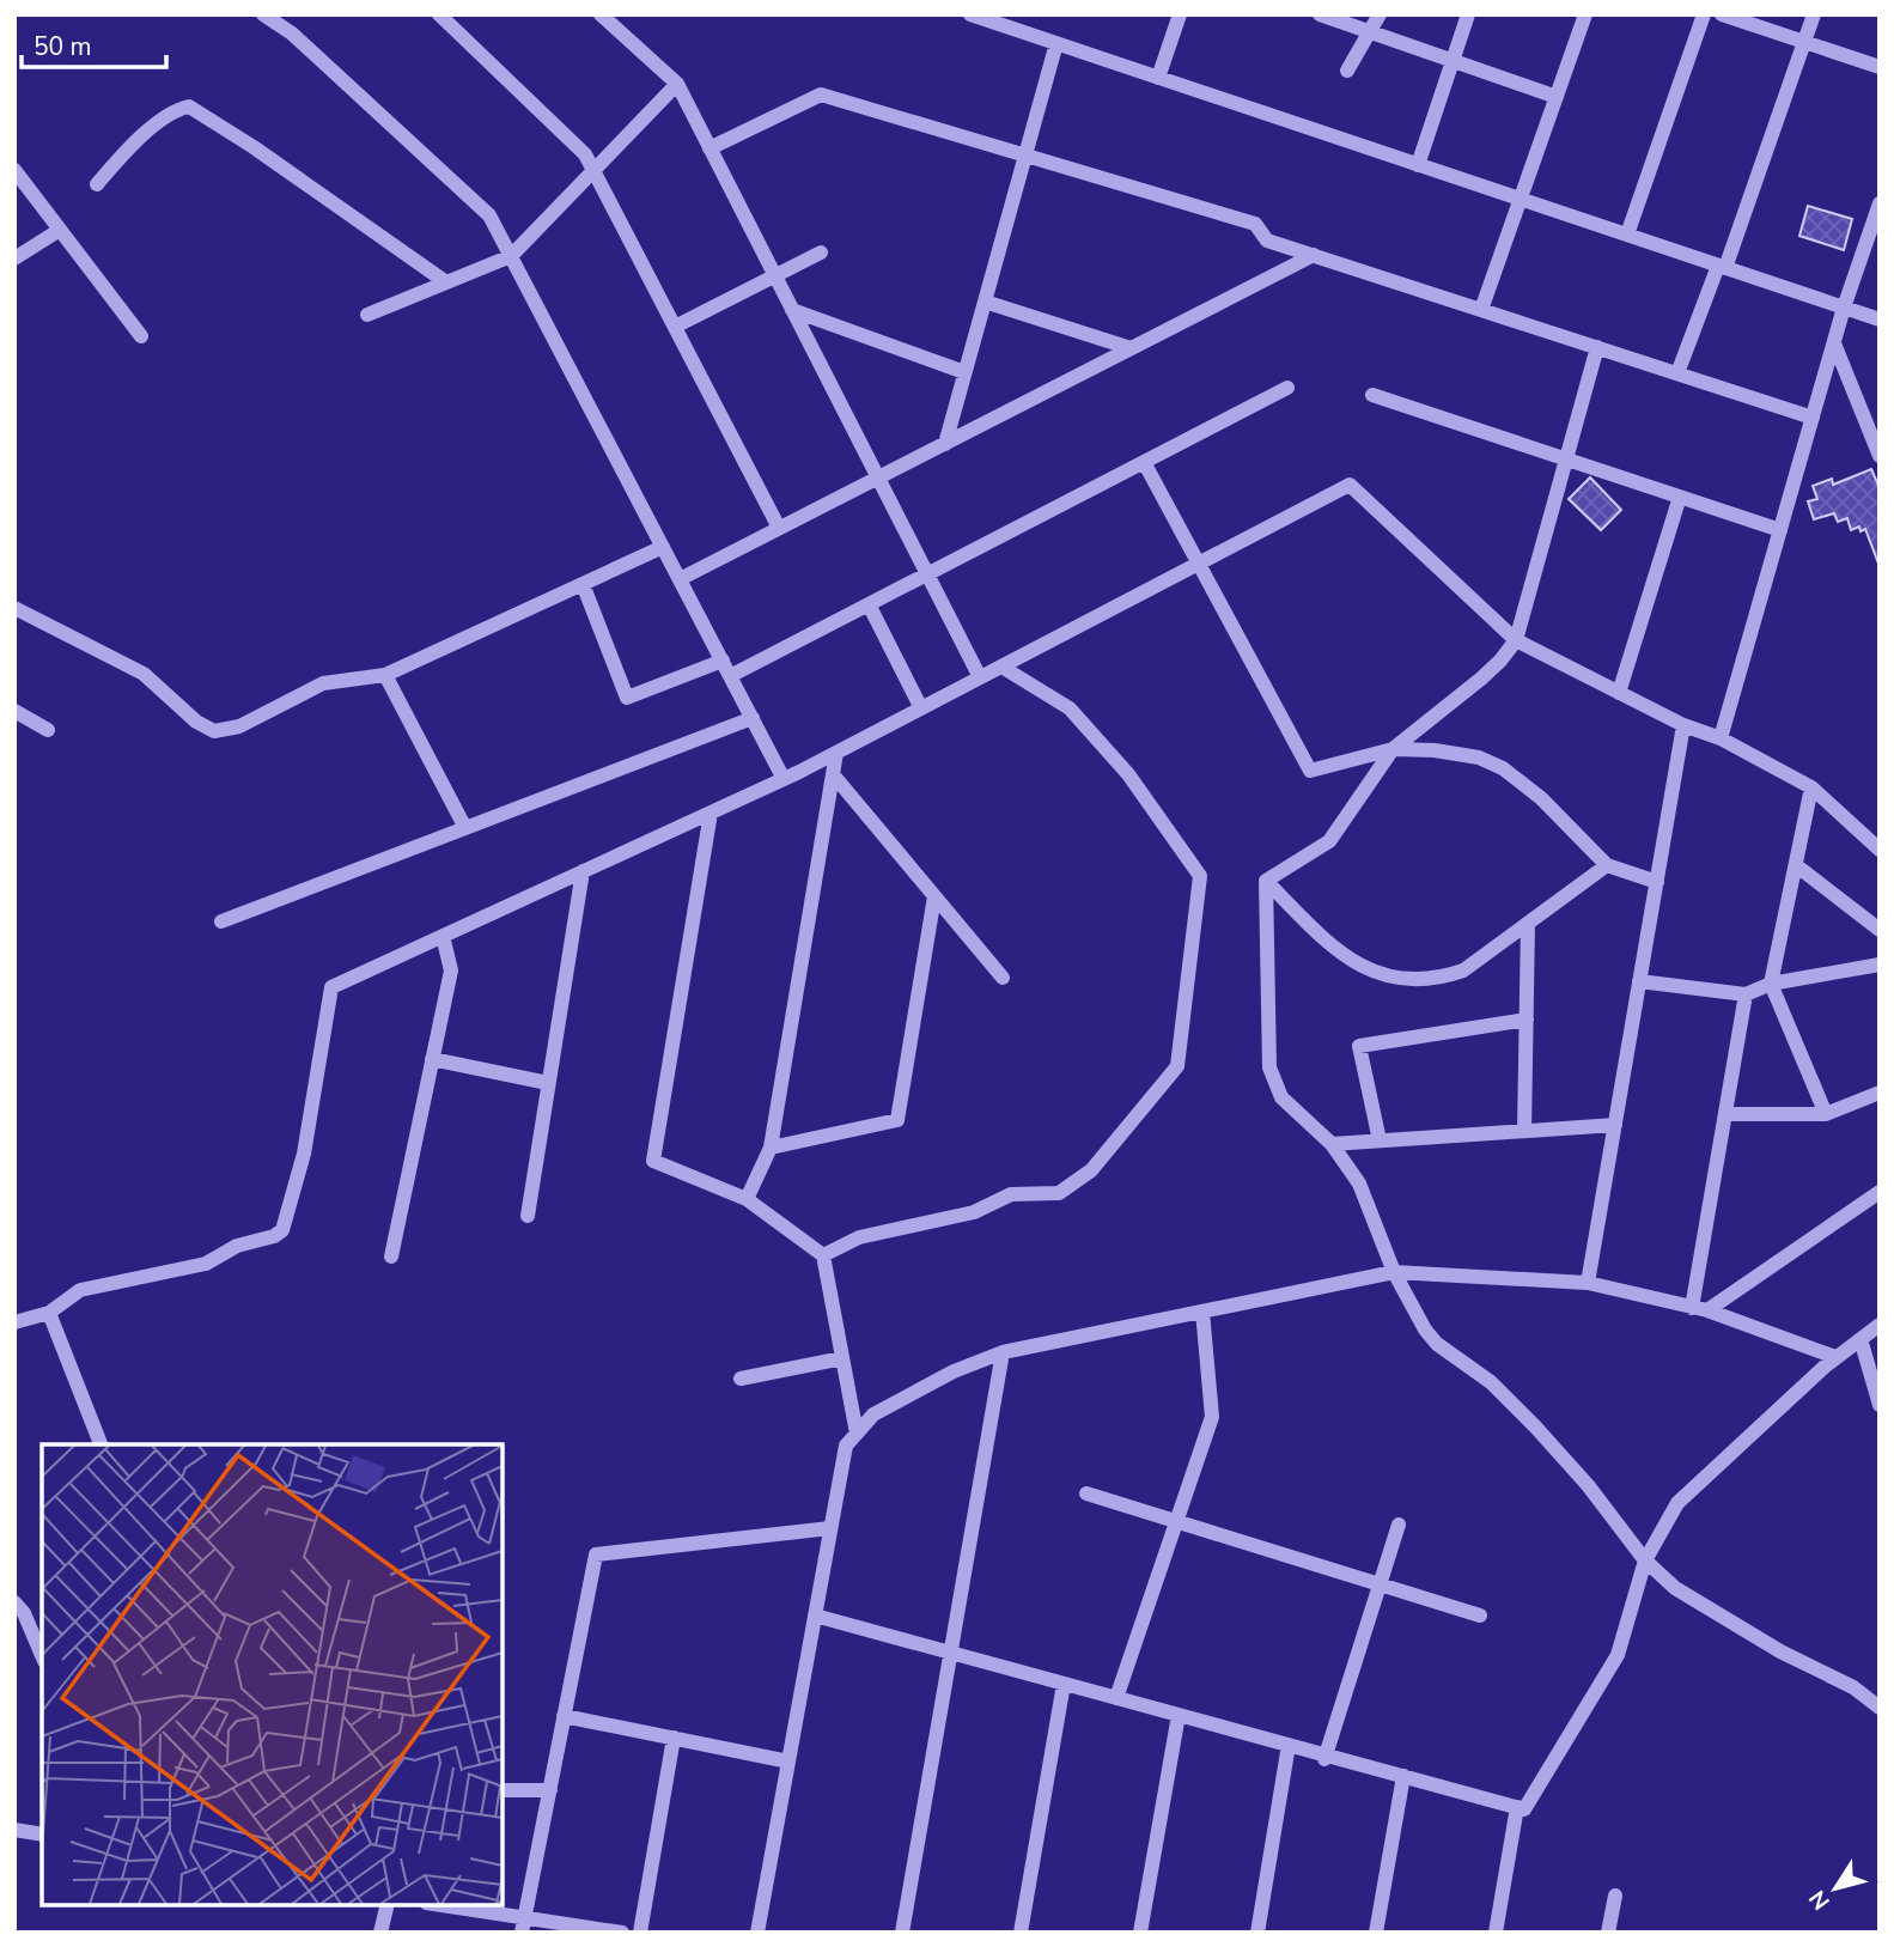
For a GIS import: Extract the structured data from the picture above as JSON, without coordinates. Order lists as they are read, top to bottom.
{
  "scale_bar": "50 m",
  "north": "bottom left"
}
